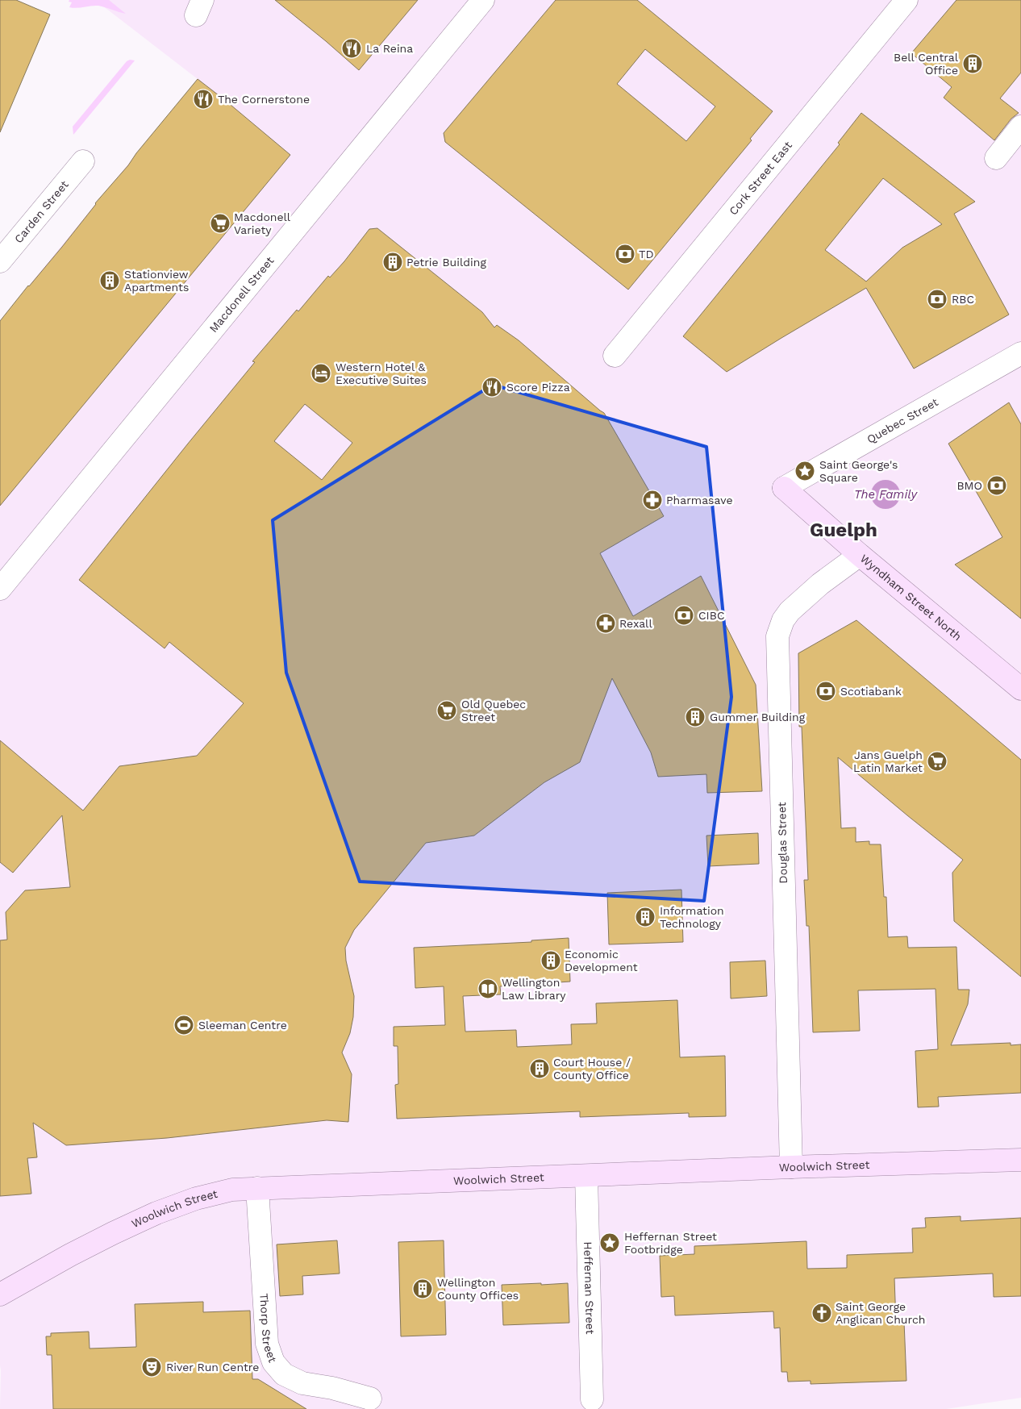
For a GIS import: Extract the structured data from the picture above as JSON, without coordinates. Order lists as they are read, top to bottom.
{
  "streets": {
    "main road": ["Wyndham Street North", "Woolwich Street"],
    "street": [
      "Cork Street East",
      "Carden Street",
      "Macdonell Street",
      "Quebec Street",
      "Douglas Street",
      "Heffernan Street",
      "Thorp Street"
    ]
  },
  "crossings": [
    ["Quebec Street", "Wyndham Street North"],
    ["Wyndham Street North", "Douglas Street"],
    ["Douglas Street", "Woolwich Street"],
    ["Woolwich Street", "Heffernan Street"],
    ["Woolwich Street", "Thorp Street"]
  ],
  "districts": ["Guelph"],
  "water": ["The Family"],
  "places": {
    "restaurant": ["La Reina", "The Cornerstone", "Score Pizza"],
    "building": [
      "Bell Central Office",
      "Petrie Building",
      "Stationview Apartments",
      "Gummer Building",
      "Information Technology",
      "Economic Development",
      "Court House / County Office",
      "Wellington County Offices"
    ],
    "supermarket": ["Macdonell Variety", "Old Quebec Street", "Jans Guelph Latin Market"],
    "bank": [
      "TD",
      "RBC",
      "BMO",
      "CIBC",
      "Scotiabank"
    ],
    "hotel": ["Western Hotel & Executive Suites"],
    "place": ["Saint George's Square", "Heffernan Street Footbridge"],
    "pharmacy": ["Pharmasave", "Rexall"],
    "library": ["Wellington Law Library"],
    "sports": ["Sleeman Centre"],
    "church": ["Saint George Anglican Church"],
    "theatre": ["River Run Centre"]
  }
}
